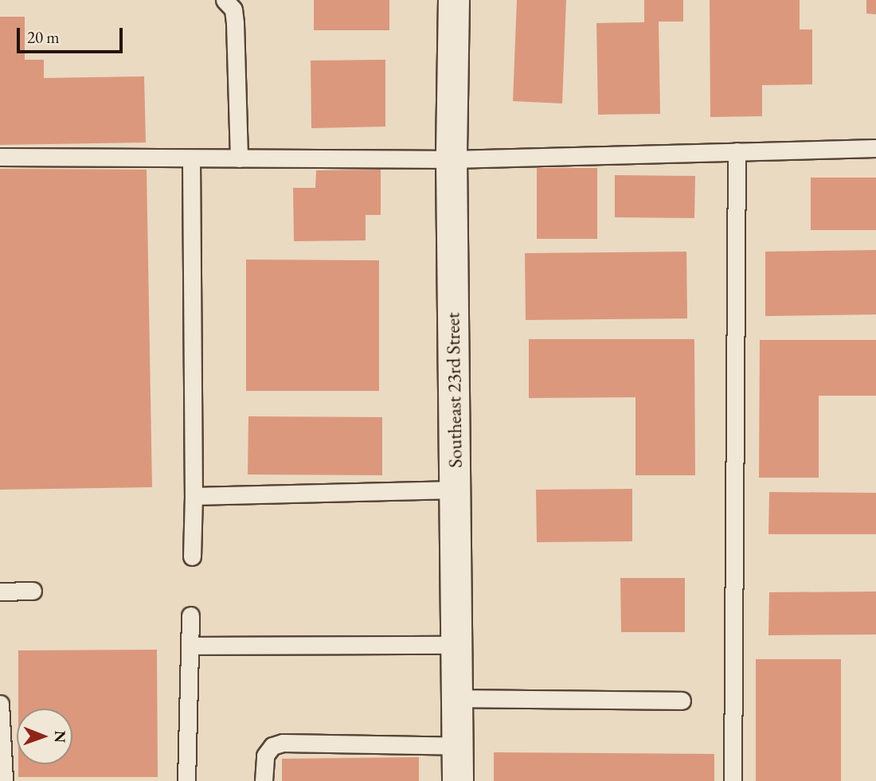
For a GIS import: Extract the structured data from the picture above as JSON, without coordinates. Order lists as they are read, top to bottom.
{
  "streets": {
    "street": ["Southeast 23rd Street"]
  },
  "scale_bar": "20 m",
  "north": "right"
}
